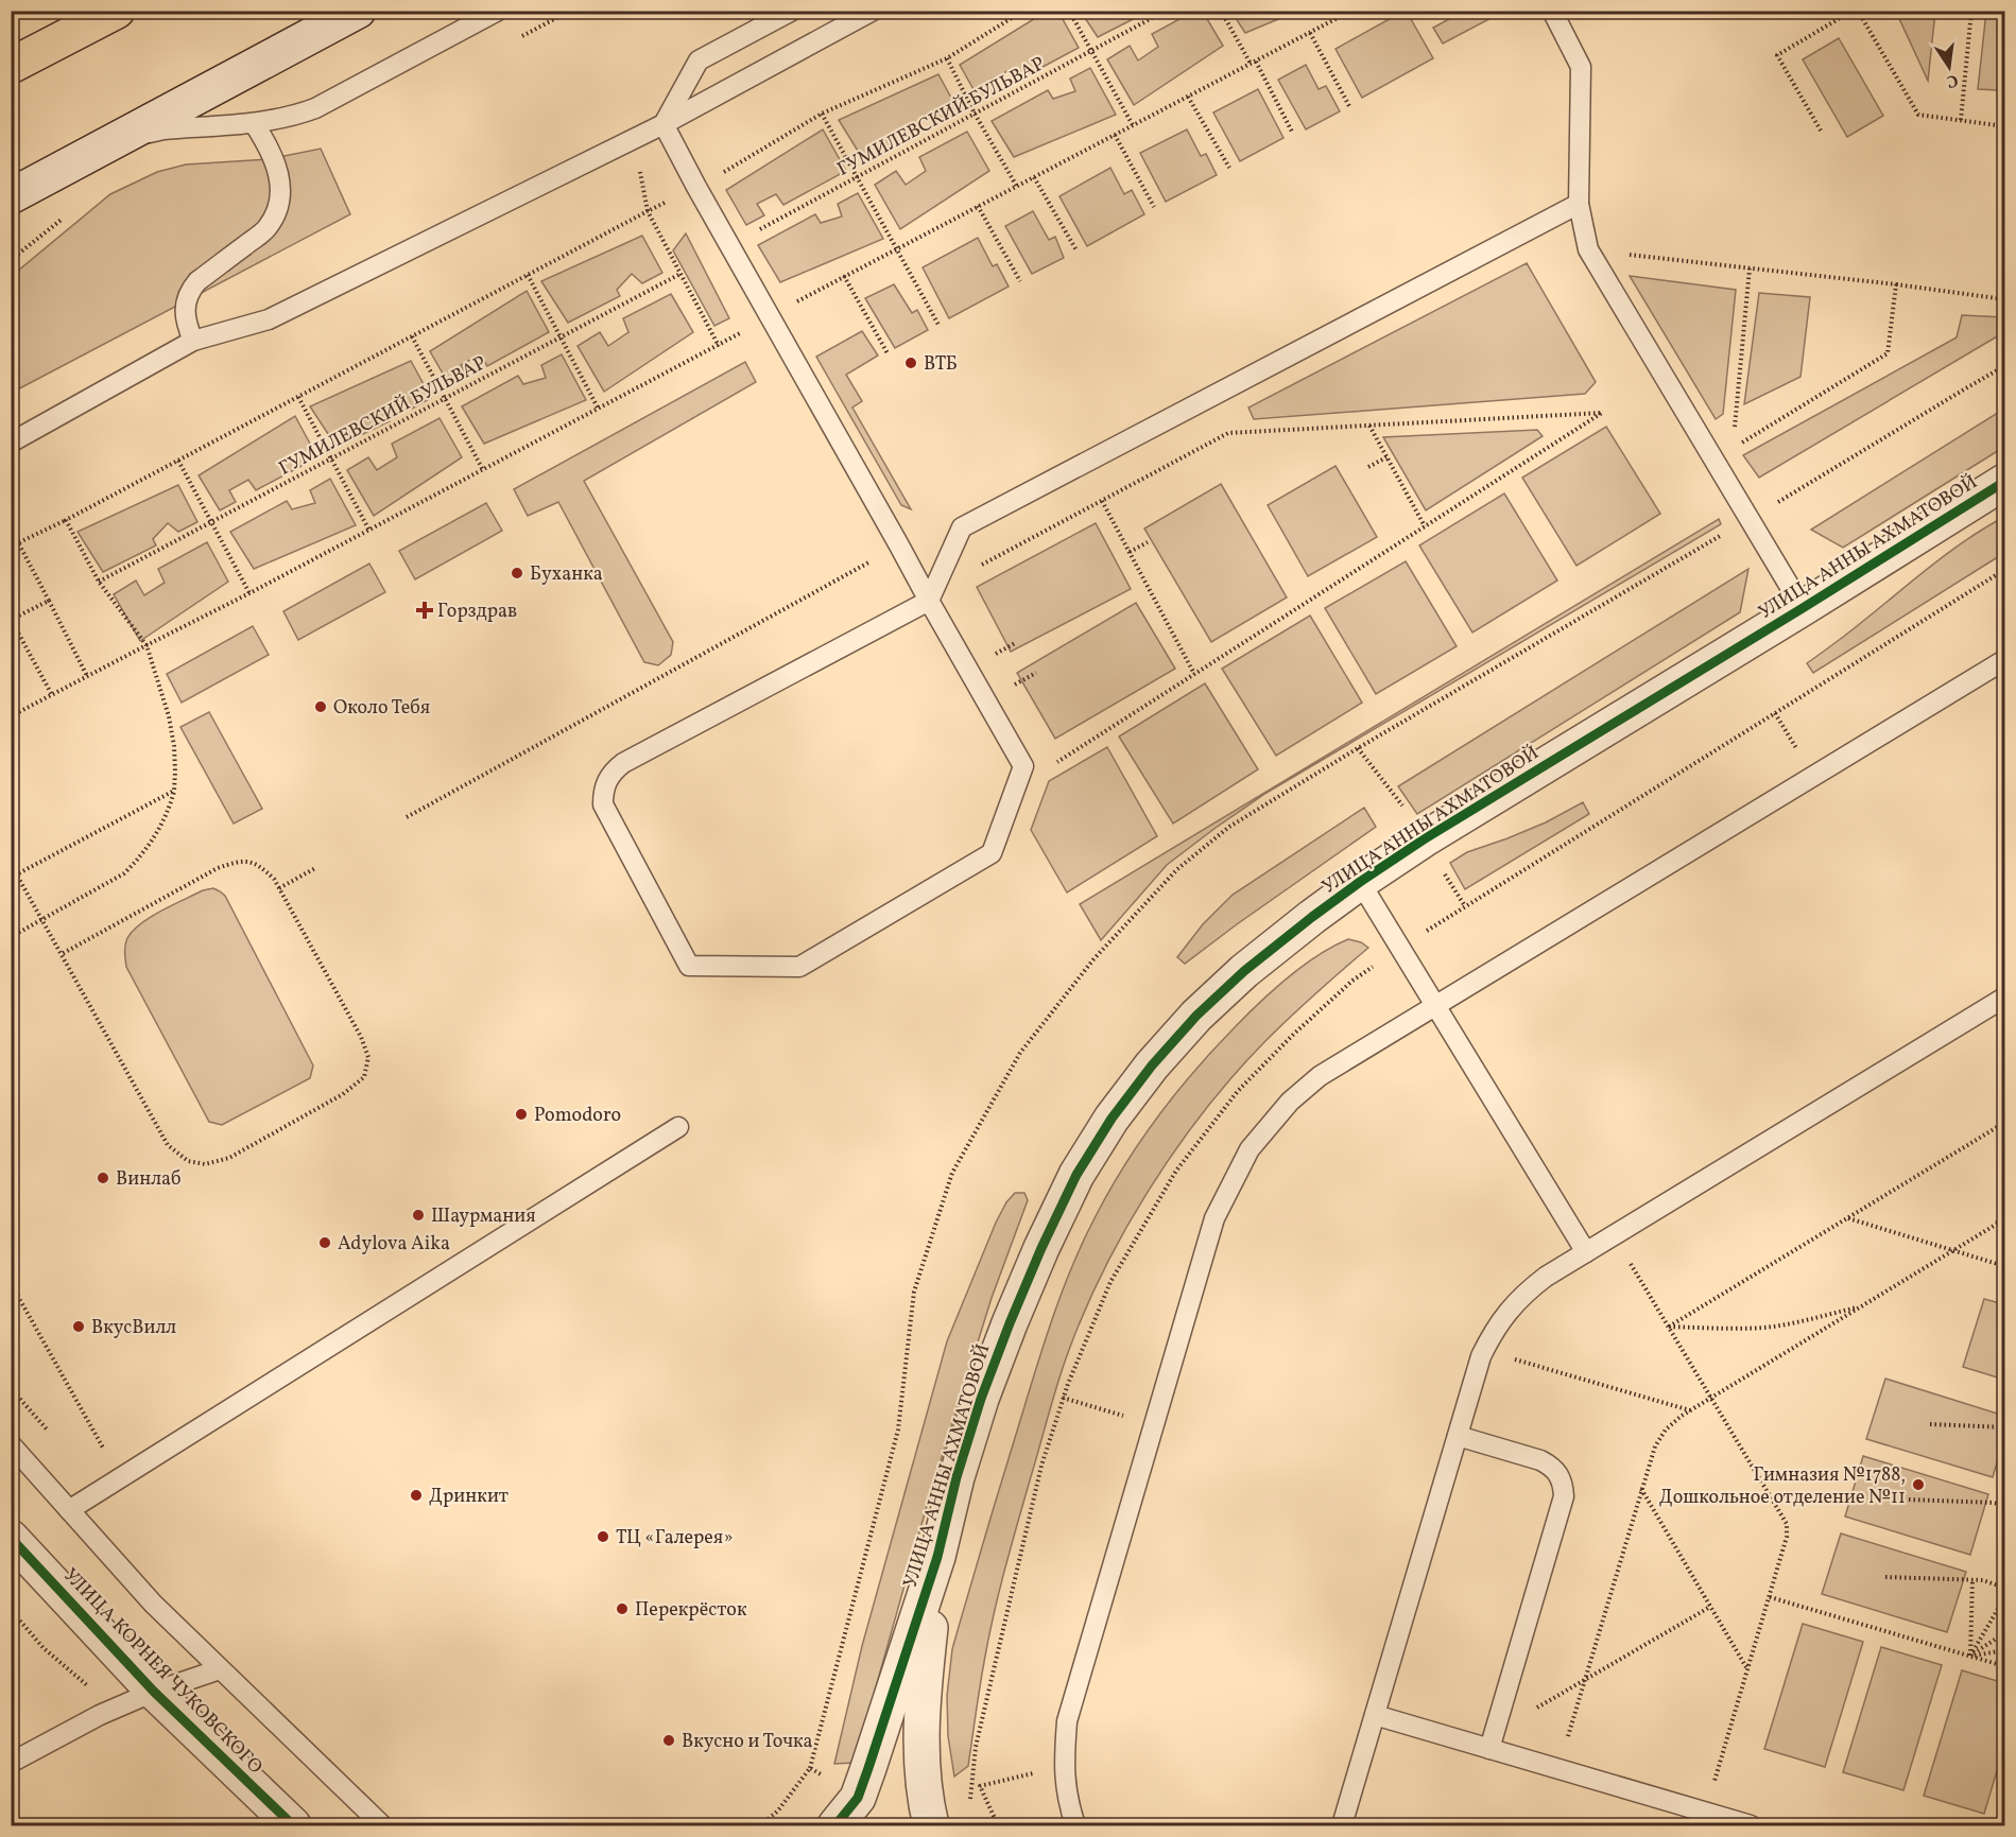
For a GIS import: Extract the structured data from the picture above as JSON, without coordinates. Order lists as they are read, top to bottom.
{
  "streets": {
    "street": ["УЛИЦА АННЫ АХМАТОВОЙ", "УЛИЦА КОРНЕЯ ЧУКОВСКОГО"],
    "path": ["ГУМИЛЕВСКИЙ БУЛЬВАР"]
  },
  "places": {
    "other": [
      "ВТБ",
      "Буханка",
      "Около Тебя",
      "Pomodoro",
      "Винлаб",
      "Шаурмания",
      "Adylova Aika",
      "ВкусВилл",
      "Гимназия №1788, Дошкольное отделение №11",
      "Дринкит",
      "ТЦ «Галерея»",
      "Перекрёсток",
      "Вкусно и Точка"
    ],
    "health": ["Горздрав"]
  },
  "north": "bottom"
}
